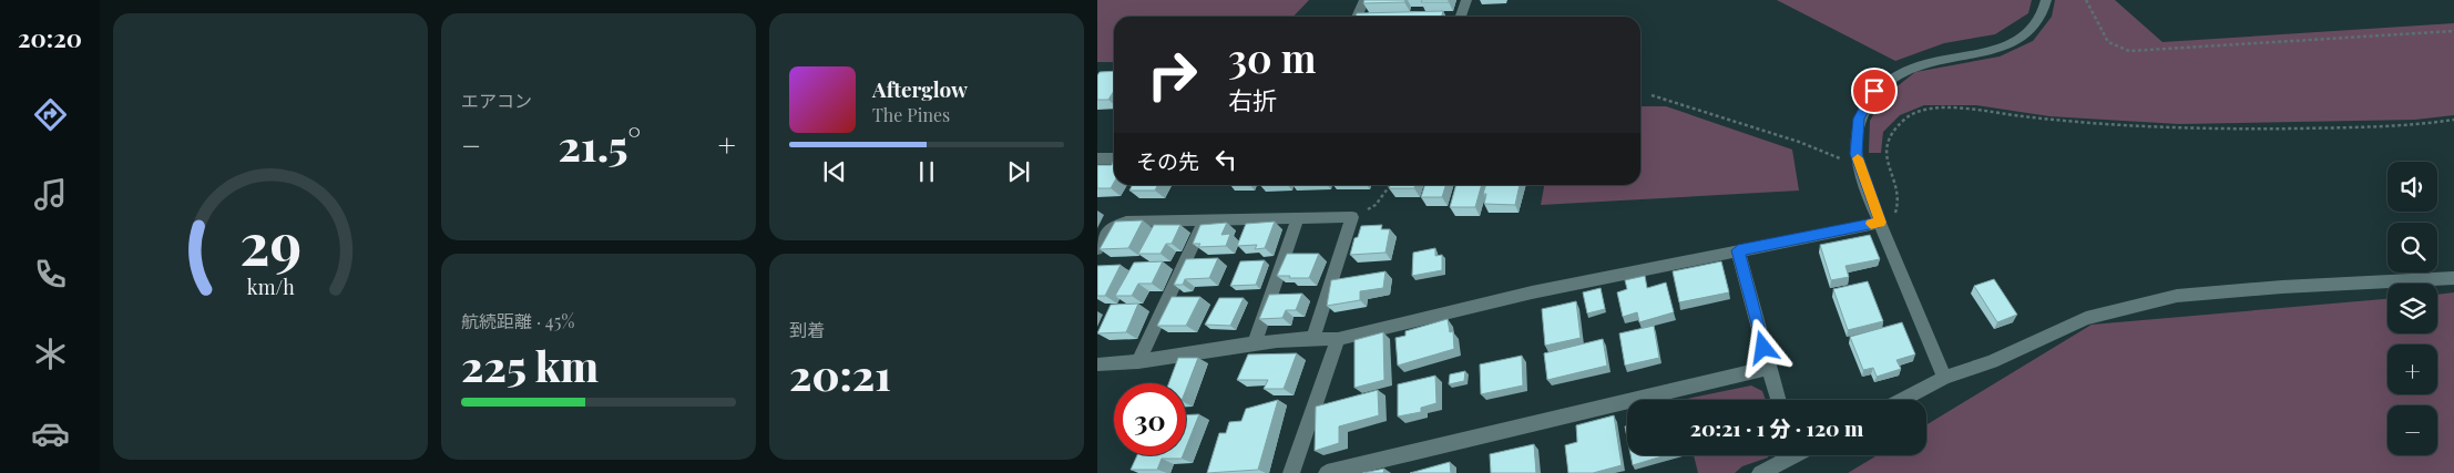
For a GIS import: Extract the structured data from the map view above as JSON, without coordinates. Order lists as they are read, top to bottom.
{
  "page": {
    "tabs": "20:20",
    "tile": [
      "エアコン",
      ["航続距離 · 45%", "225 km"],
      ["到着", "20:21"]
    ],
    "turn": ["30 m", "右折"],
    "song": ["Afterglow", "The Pines"],
    "heat": ["−", "21.5°", "+"],
    "then": "その先",
    "map_buttons": ["+", "−"],
    "limit": "30",
    "trip": "20:21 · 1 分 · 120 m",
    "gauge": ["29", "km/h"]
  }
}
